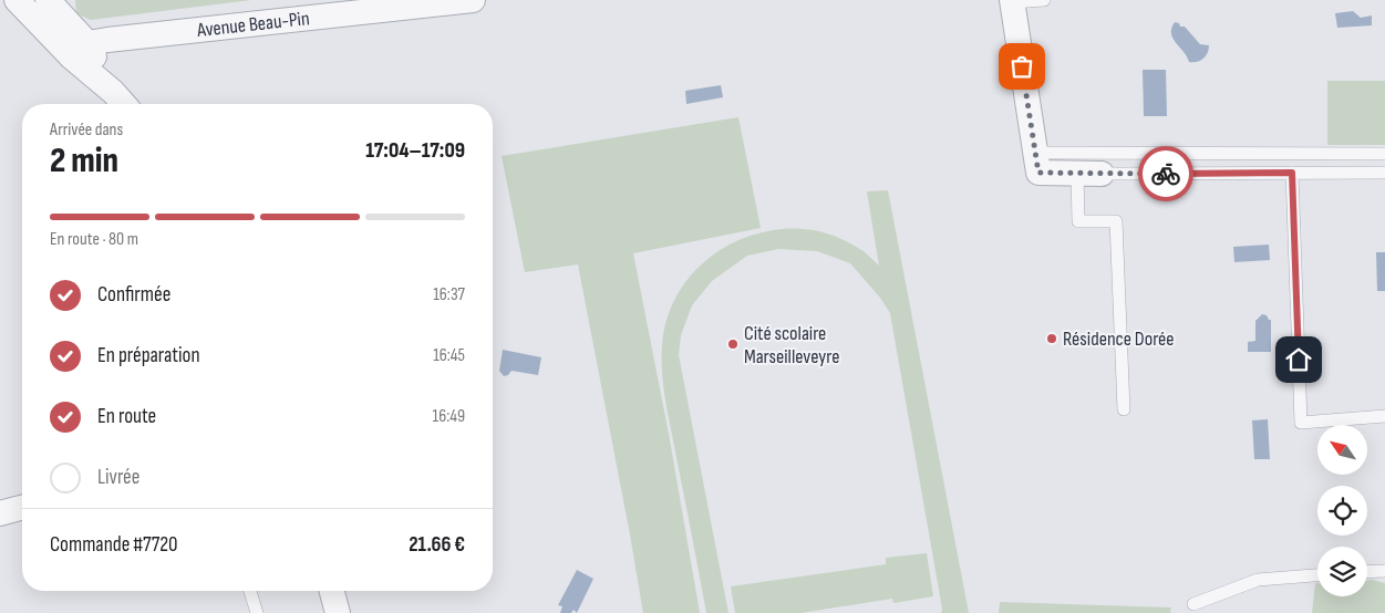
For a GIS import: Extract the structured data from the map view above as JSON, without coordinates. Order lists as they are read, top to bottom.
{
  "streets": {
    "street": ["Avenue Beau-Pin"]
  },
  "places": ["Résidence Dorée", "Cité scolaire Marseilleveyre"],
  "north": "top left",
  "page": {
    "heading": ["2 min", "Arrivée dans", "17:04–17:09"],
    "panel": ["Commande #7720", "21.66 €"],
    "bar": "En route · 80 m",
    "list": [
      ["Confirmée", "16:37"],
      ["En préparation", "16:45"],
      ["En route", "16:49"],
      "Livrée"
    ]
  }
}
